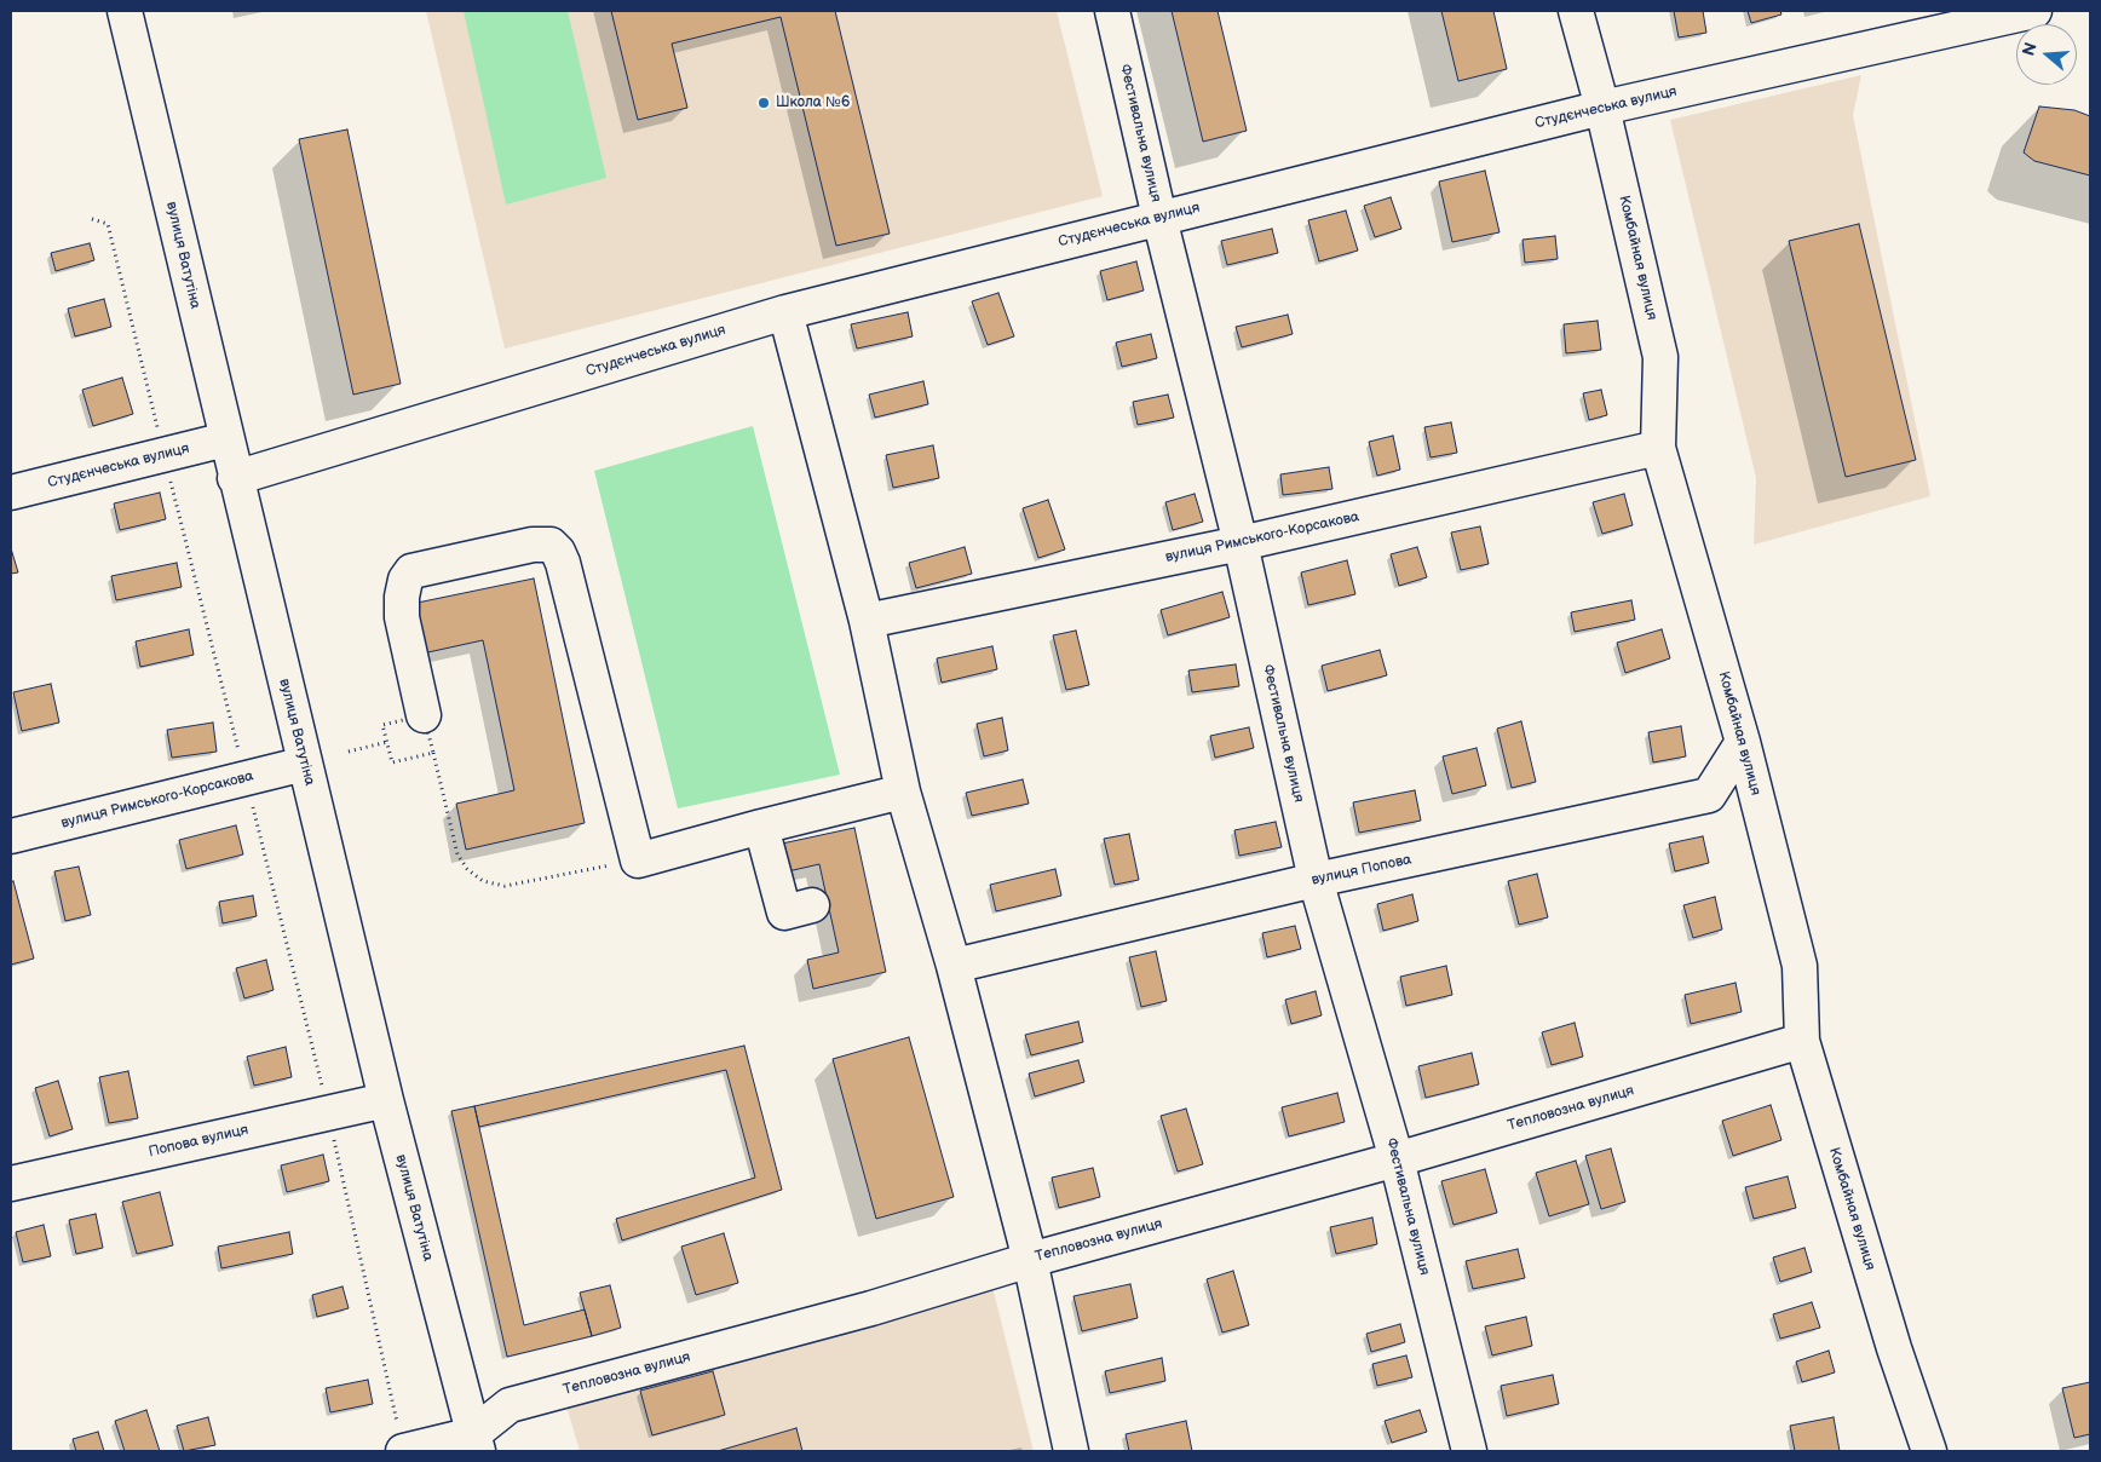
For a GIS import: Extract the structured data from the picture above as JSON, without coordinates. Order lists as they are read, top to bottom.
{
  "streets": {
    "street": [
      "Студєнчеська вулиця",
      "Фестивальна вулиця",
      "вулиця Ватутіна",
      "Комбайная вулиця",
      "вулиця Римського-Корсакова",
      "вулиця Попова",
      "Тепловозна вулиця",
      "Попова вулиця"
    ]
  },
  "crossings": [
    ["Студєнчеська вулиця", "Фестивальна вулиця"],
    ["Студєнчеська вулиця", "вулиця Ватутіна"],
    ["Студєнчеська вулиця", "Комбайная вулиця"],
    ["Фестивальна вулиця", "вулиця Римського-Корсакова"],
    ["Фестивальна вулиця", "вулиця Попова"],
    ["Фестивальна вулиця", "Тепловозна вулиця"],
    ["вулиця Ватутіна", "вулиця Римського-Корсакова"],
    ["вулиця Ватутіна", "Тепловозна вулиця"],
    ["вулиця Ватутіна", "Попова вулиця"],
    ["Комбайная вулиця", "вулиця Римського-Корсакова"],
    ["Комбайная вулиця", "вулиця Попова"],
    ["Комбайная вулиця", "Тепловозна вулиця"]
  ],
  "places": ["Школа №6"],
  "north": "left"
}
